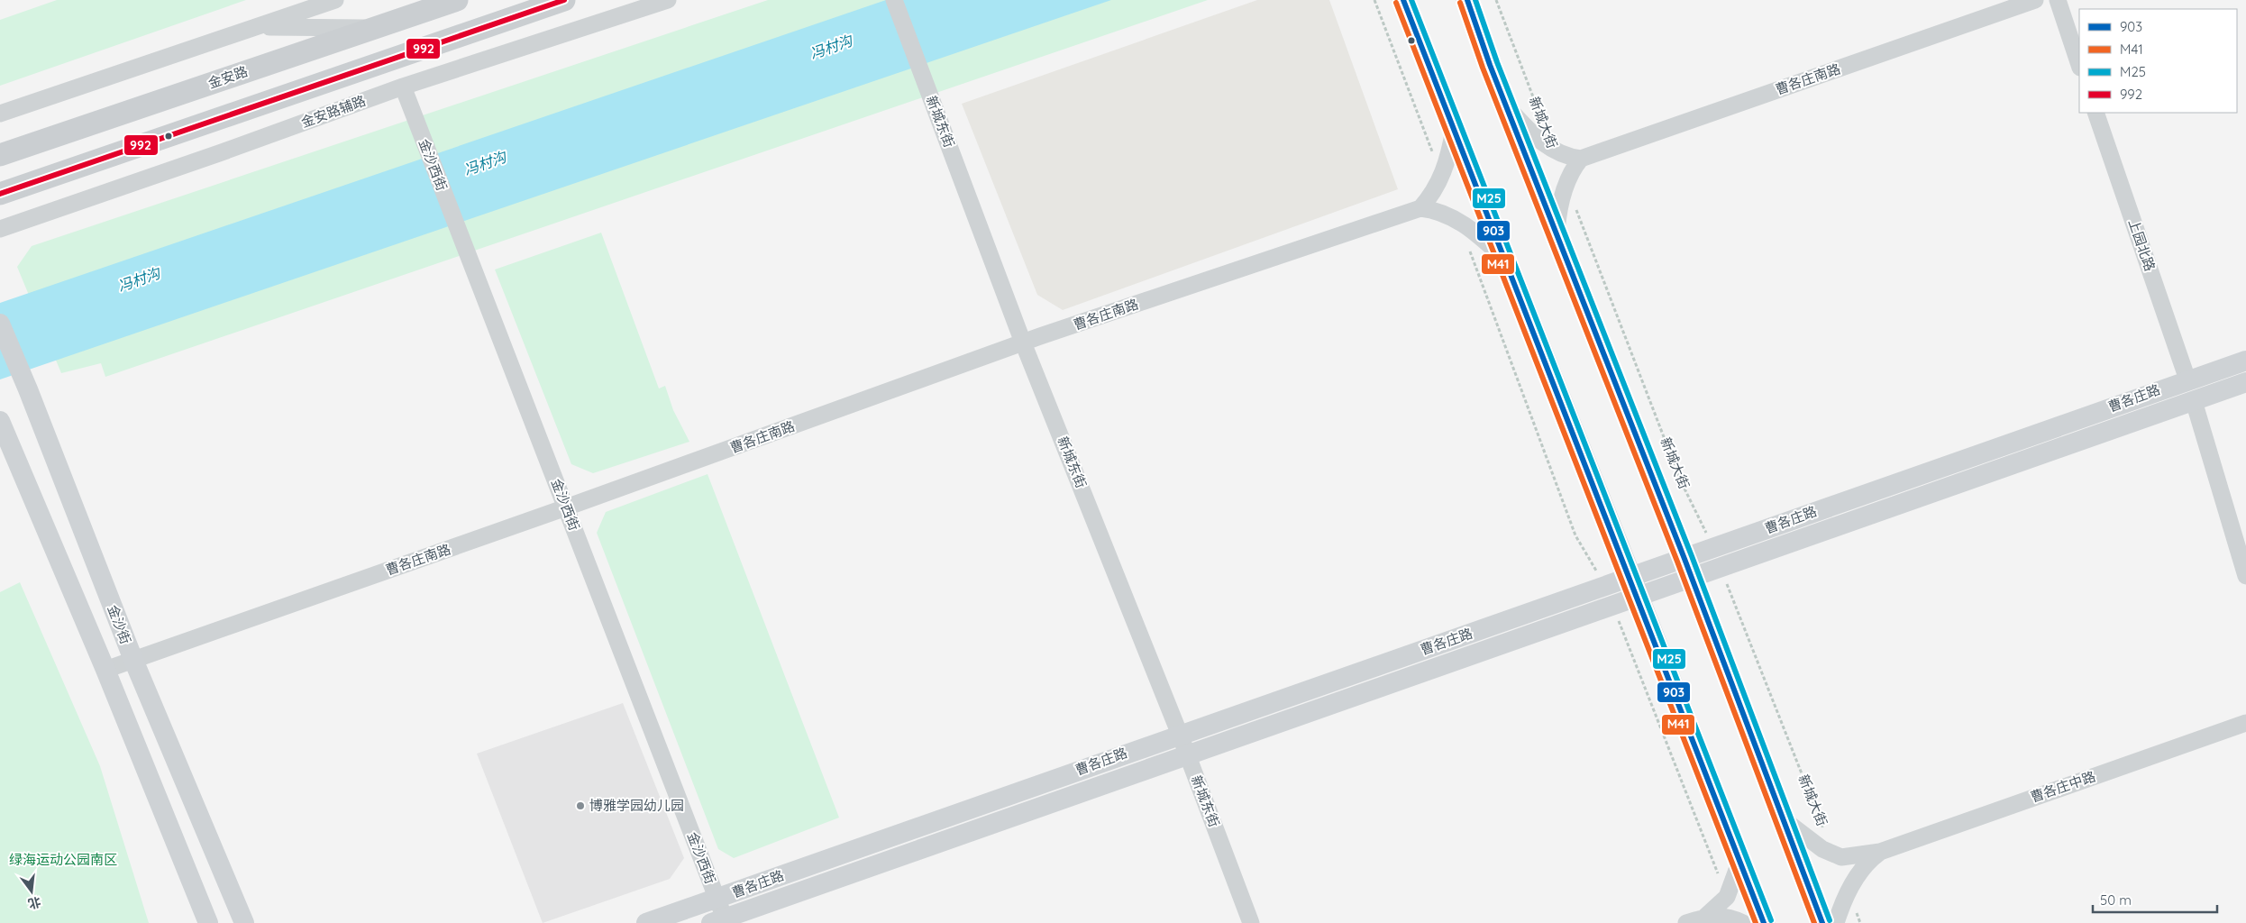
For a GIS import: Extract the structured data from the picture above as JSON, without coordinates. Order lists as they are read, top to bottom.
{
  "streets": {
    "main road": [
      "金安路",
      "新城大街",
      "曹各庄路",
      "金沙街"
    ],
    "street": [
      "曹各庄南路",
      "金安路辅路",
      "新城东街",
      "金沙西街",
      "上园北路",
      "曹各庄中路"
    ]
  },
  "crossings": [
    ["曹各庄南路", "新城东街"],
    ["曹各庄南路", "金沙西街"],
    ["曹各庄南路", "金沙街"],
    ["金安路辅路", "金沙西街"],
    ["新城东街", "曹各庄路"],
    ["新城大街", "曹各庄路"],
    ["新城大街", "曹各庄中路"],
    ["金沙西街", "曹各庄路"],
    ["上园北路", "曹各庄路"]
  ],
  "water": ["冯村沟"],
  "parks": ["绿海运动公园南区"],
  "places": ["博雅学园幼儿园"],
  "lines": [
    "transit line 903",
    "transit line M25",
    "transit line 992",
    "transit line M41"
  ],
  "legend": [
    "903",
    "M41",
    "M25",
    "992"
  ],
  "scale_bar": "50 m",
  "north": "bottom"
}
